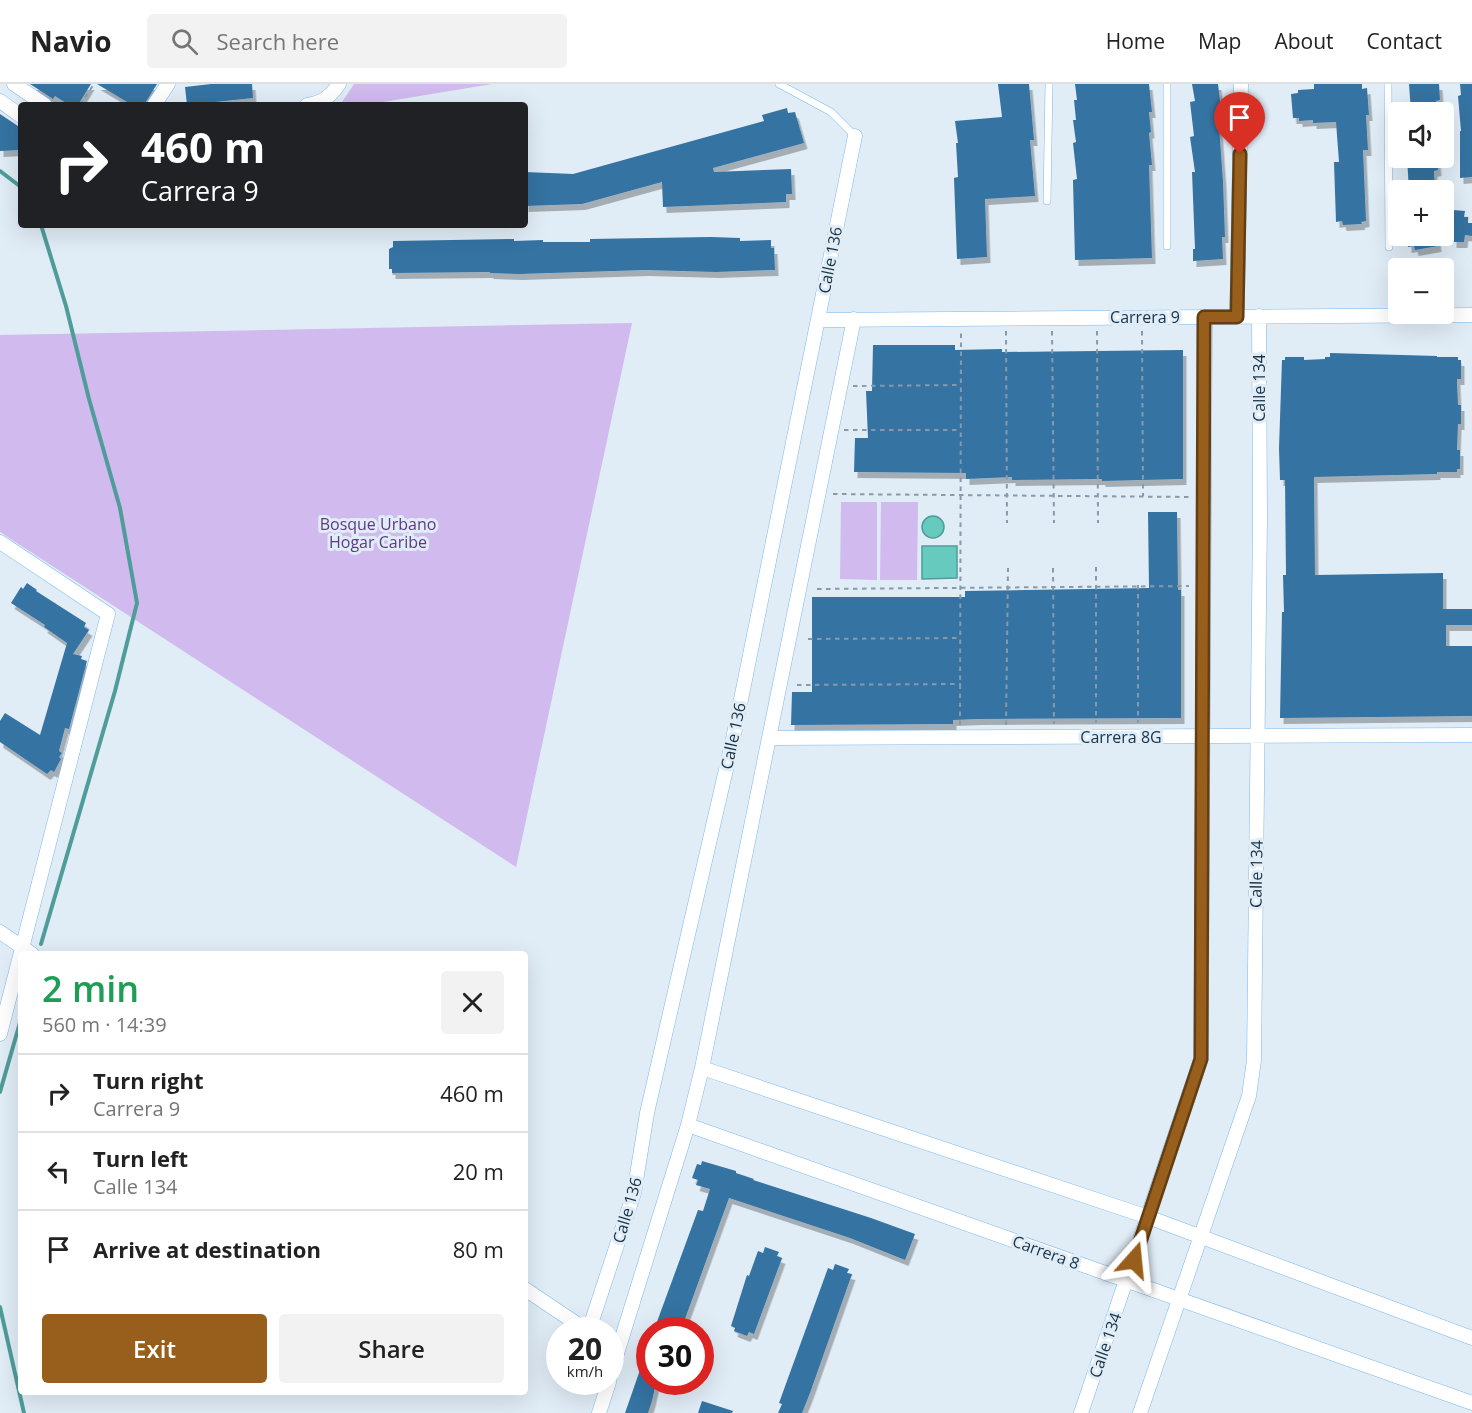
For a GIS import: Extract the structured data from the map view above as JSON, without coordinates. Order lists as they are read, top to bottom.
{
  "streets": {
    "street": [
      "Calle 136",
      "Carrera 9",
      "Calle 134",
      "Carrera 8G",
      "Carrera 8"
    ]
  },
  "crossings": [
    ["Calle 136", "Carrera 9"],
    ["Calle 136", "Carrera 8G"],
    ["Calle 136", "Carrera 8"],
    ["Carrera 9", "Calle 134"],
    ["Calle 134", "Carrera 8G"],
    ["Calle 134", "Carrera 8"]
  ],
  "parks": ["Bosque Urbano Hogar Caribe"],
  "page": {
    "header": "Navio",
    "search": "Search here",
    "nav": [
      "Home",
      "Map",
      "About",
      "Contact"
    ],
    "map_buttons": ["+", "−"],
    "turn": ["460 m", "Carrera 9"],
    "heading": ["2 min", "560 m · 14:39"],
    "list": [
      {
        "name": "Turn right",
        "note": "Carrera 9",
        "value": "460 m"
      },
      {
        "name": "Turn left",
        "note": "Calle 134",
        "value": "20 m"
      },
      {
        "name": "Arrive at destination",
        "value": "80 m"
      }
    ],
    "buttons": ["Exit", "Share"],
    "speed": "20 km/h",
    "limit": "30"
  }
}
